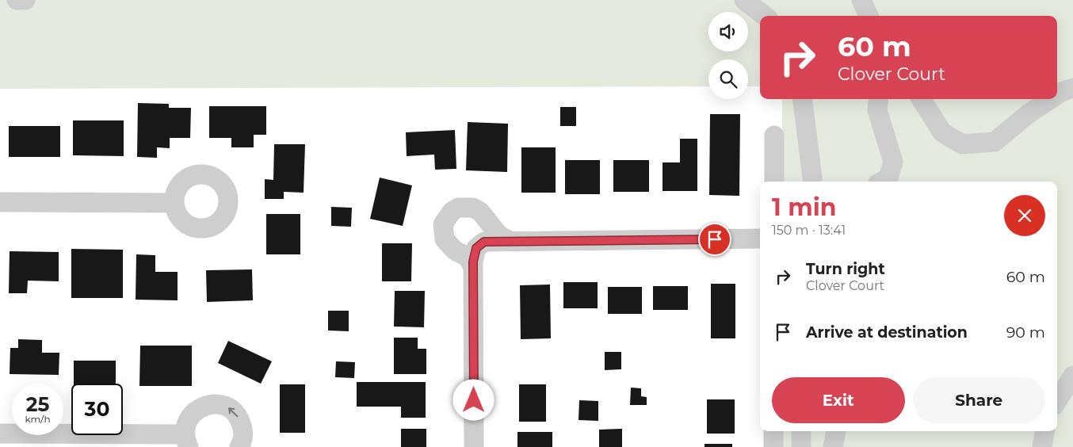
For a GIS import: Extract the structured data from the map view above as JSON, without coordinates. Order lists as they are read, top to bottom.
{
  "page": {
    "turn": ["60 m", "Clover Court"],
    "heading": ["1 min", "150 m · 13:41"],
    "list": [
      {
        "name": "Turn right",
        "note": "Clover Court",
        "value": "60 m"
      },
      {
        "name": "Arrive at destination",
        "value": "90 m"
      }
    ],
    "buttons": ["Exit", "Share"],
    "speed": "25 km/h",
    "limit": "30"
  }
}
